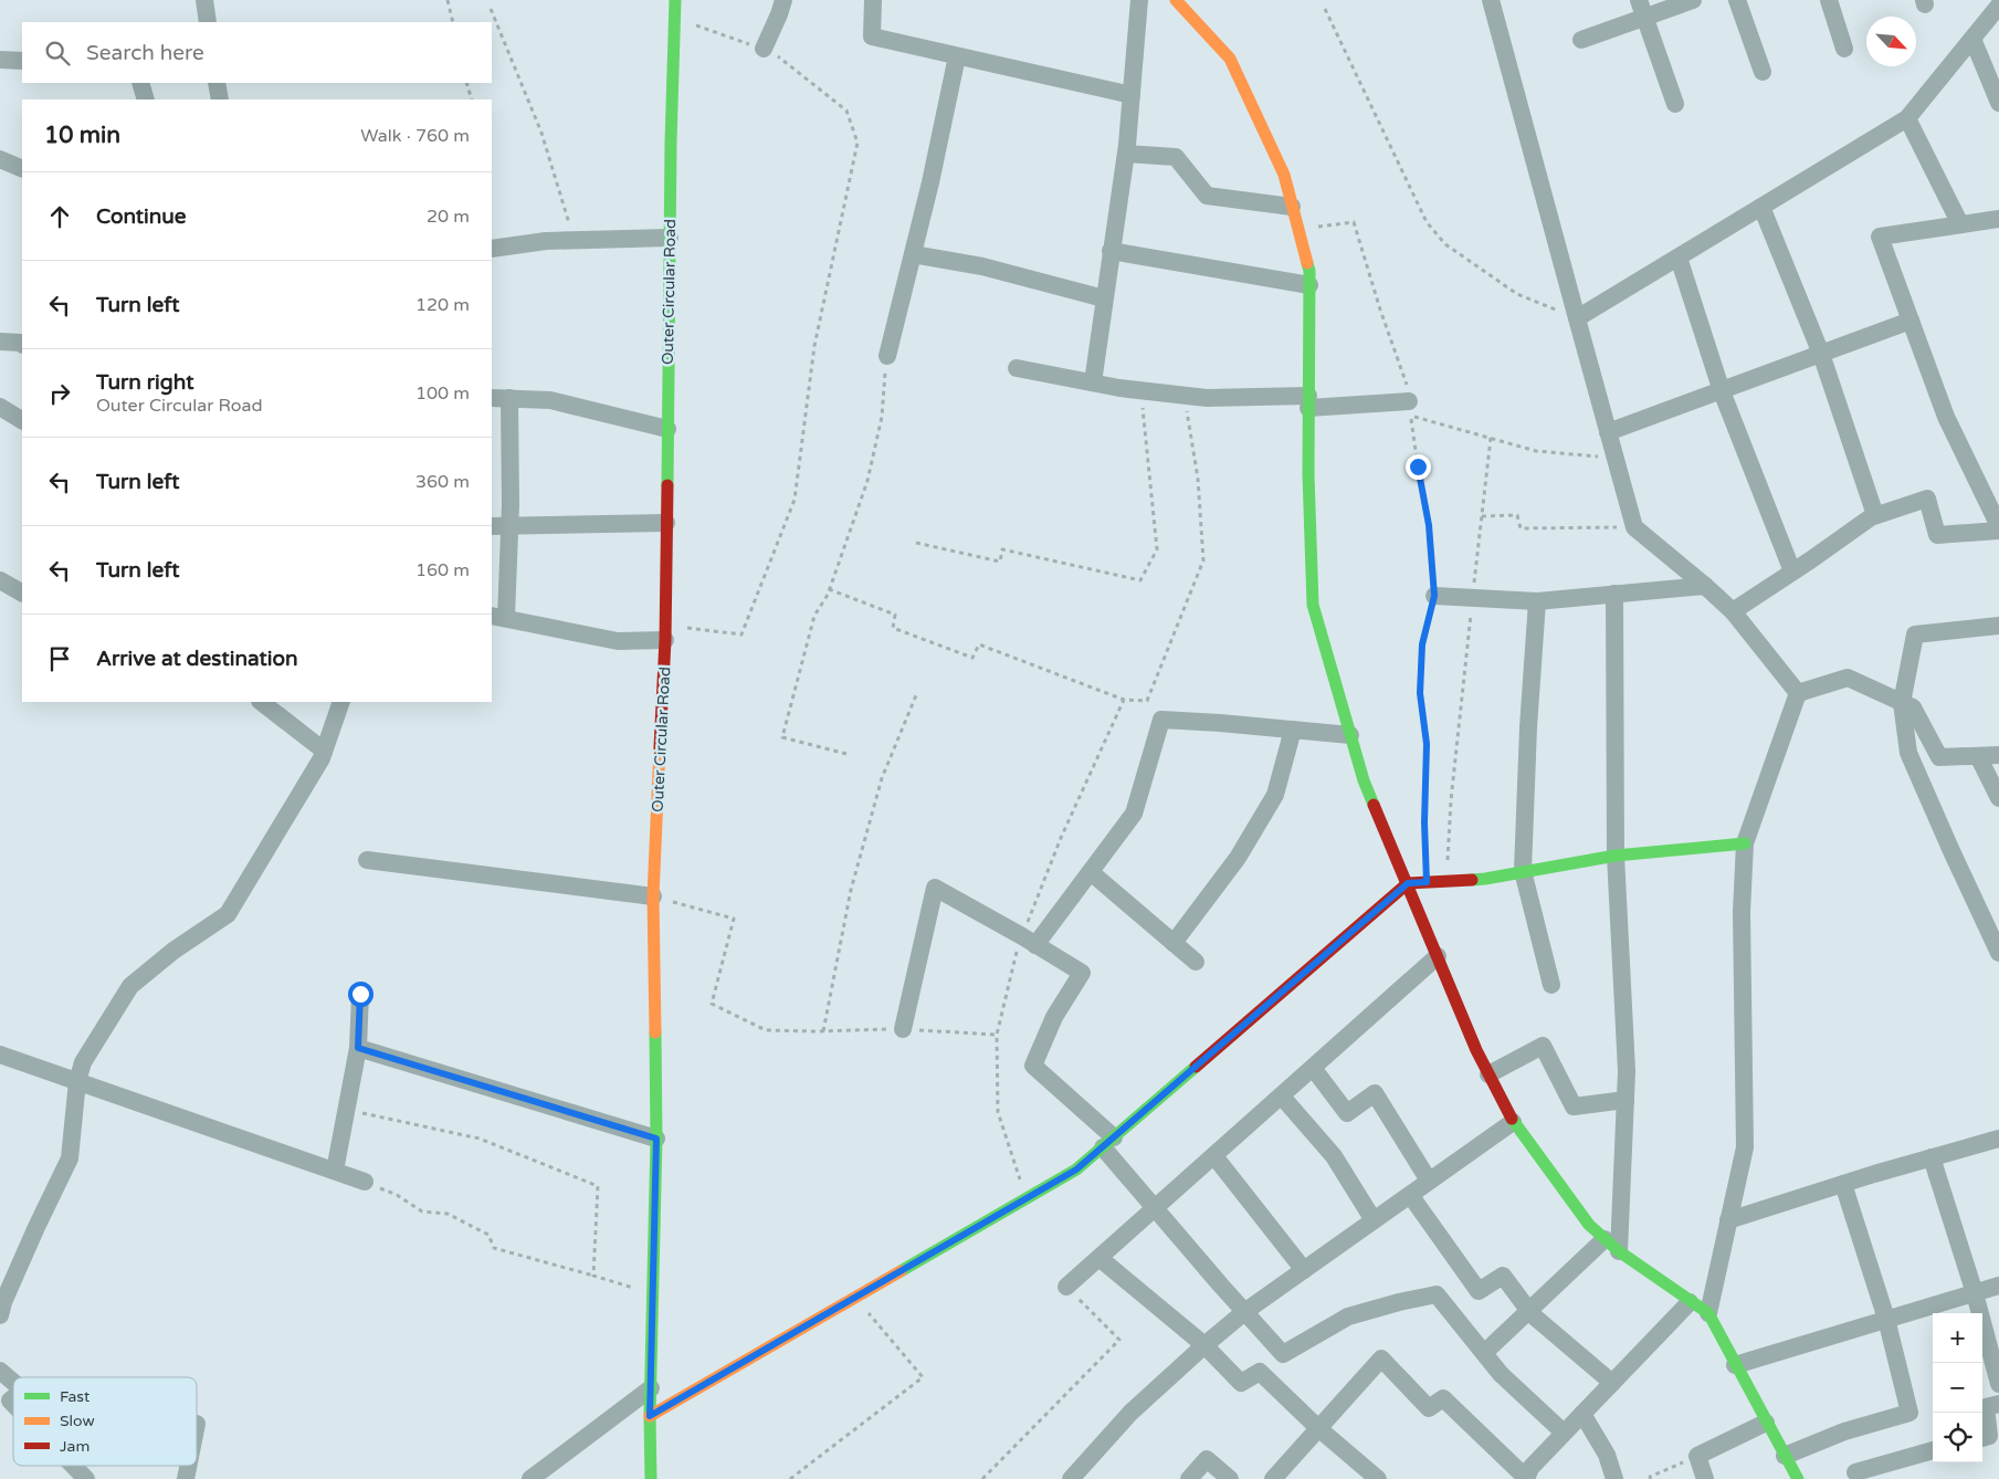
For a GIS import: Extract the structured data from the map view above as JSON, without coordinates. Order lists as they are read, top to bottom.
{
  "streets": {
    "street": ["Outer Circular Road"]
  },
  "legend": ["Fast", "Slow", "Jam"],
  "north": "bottom right",
  "page": {
    "search": "Search here",
    "heading": ["10 min", "Walk · 760 m"],
    "list": [
      ["Continue", "20 m"],
      ["Turn left", "120 m"],
      ["Turn right", "Outer Circular Road", "100 m"],
      ["Turn left", "360 m"],
      ["Turn left", "160 m"],
      "Arrive at destination"
    ],
    "map_buttons": ["+", "−"]
  }
}
